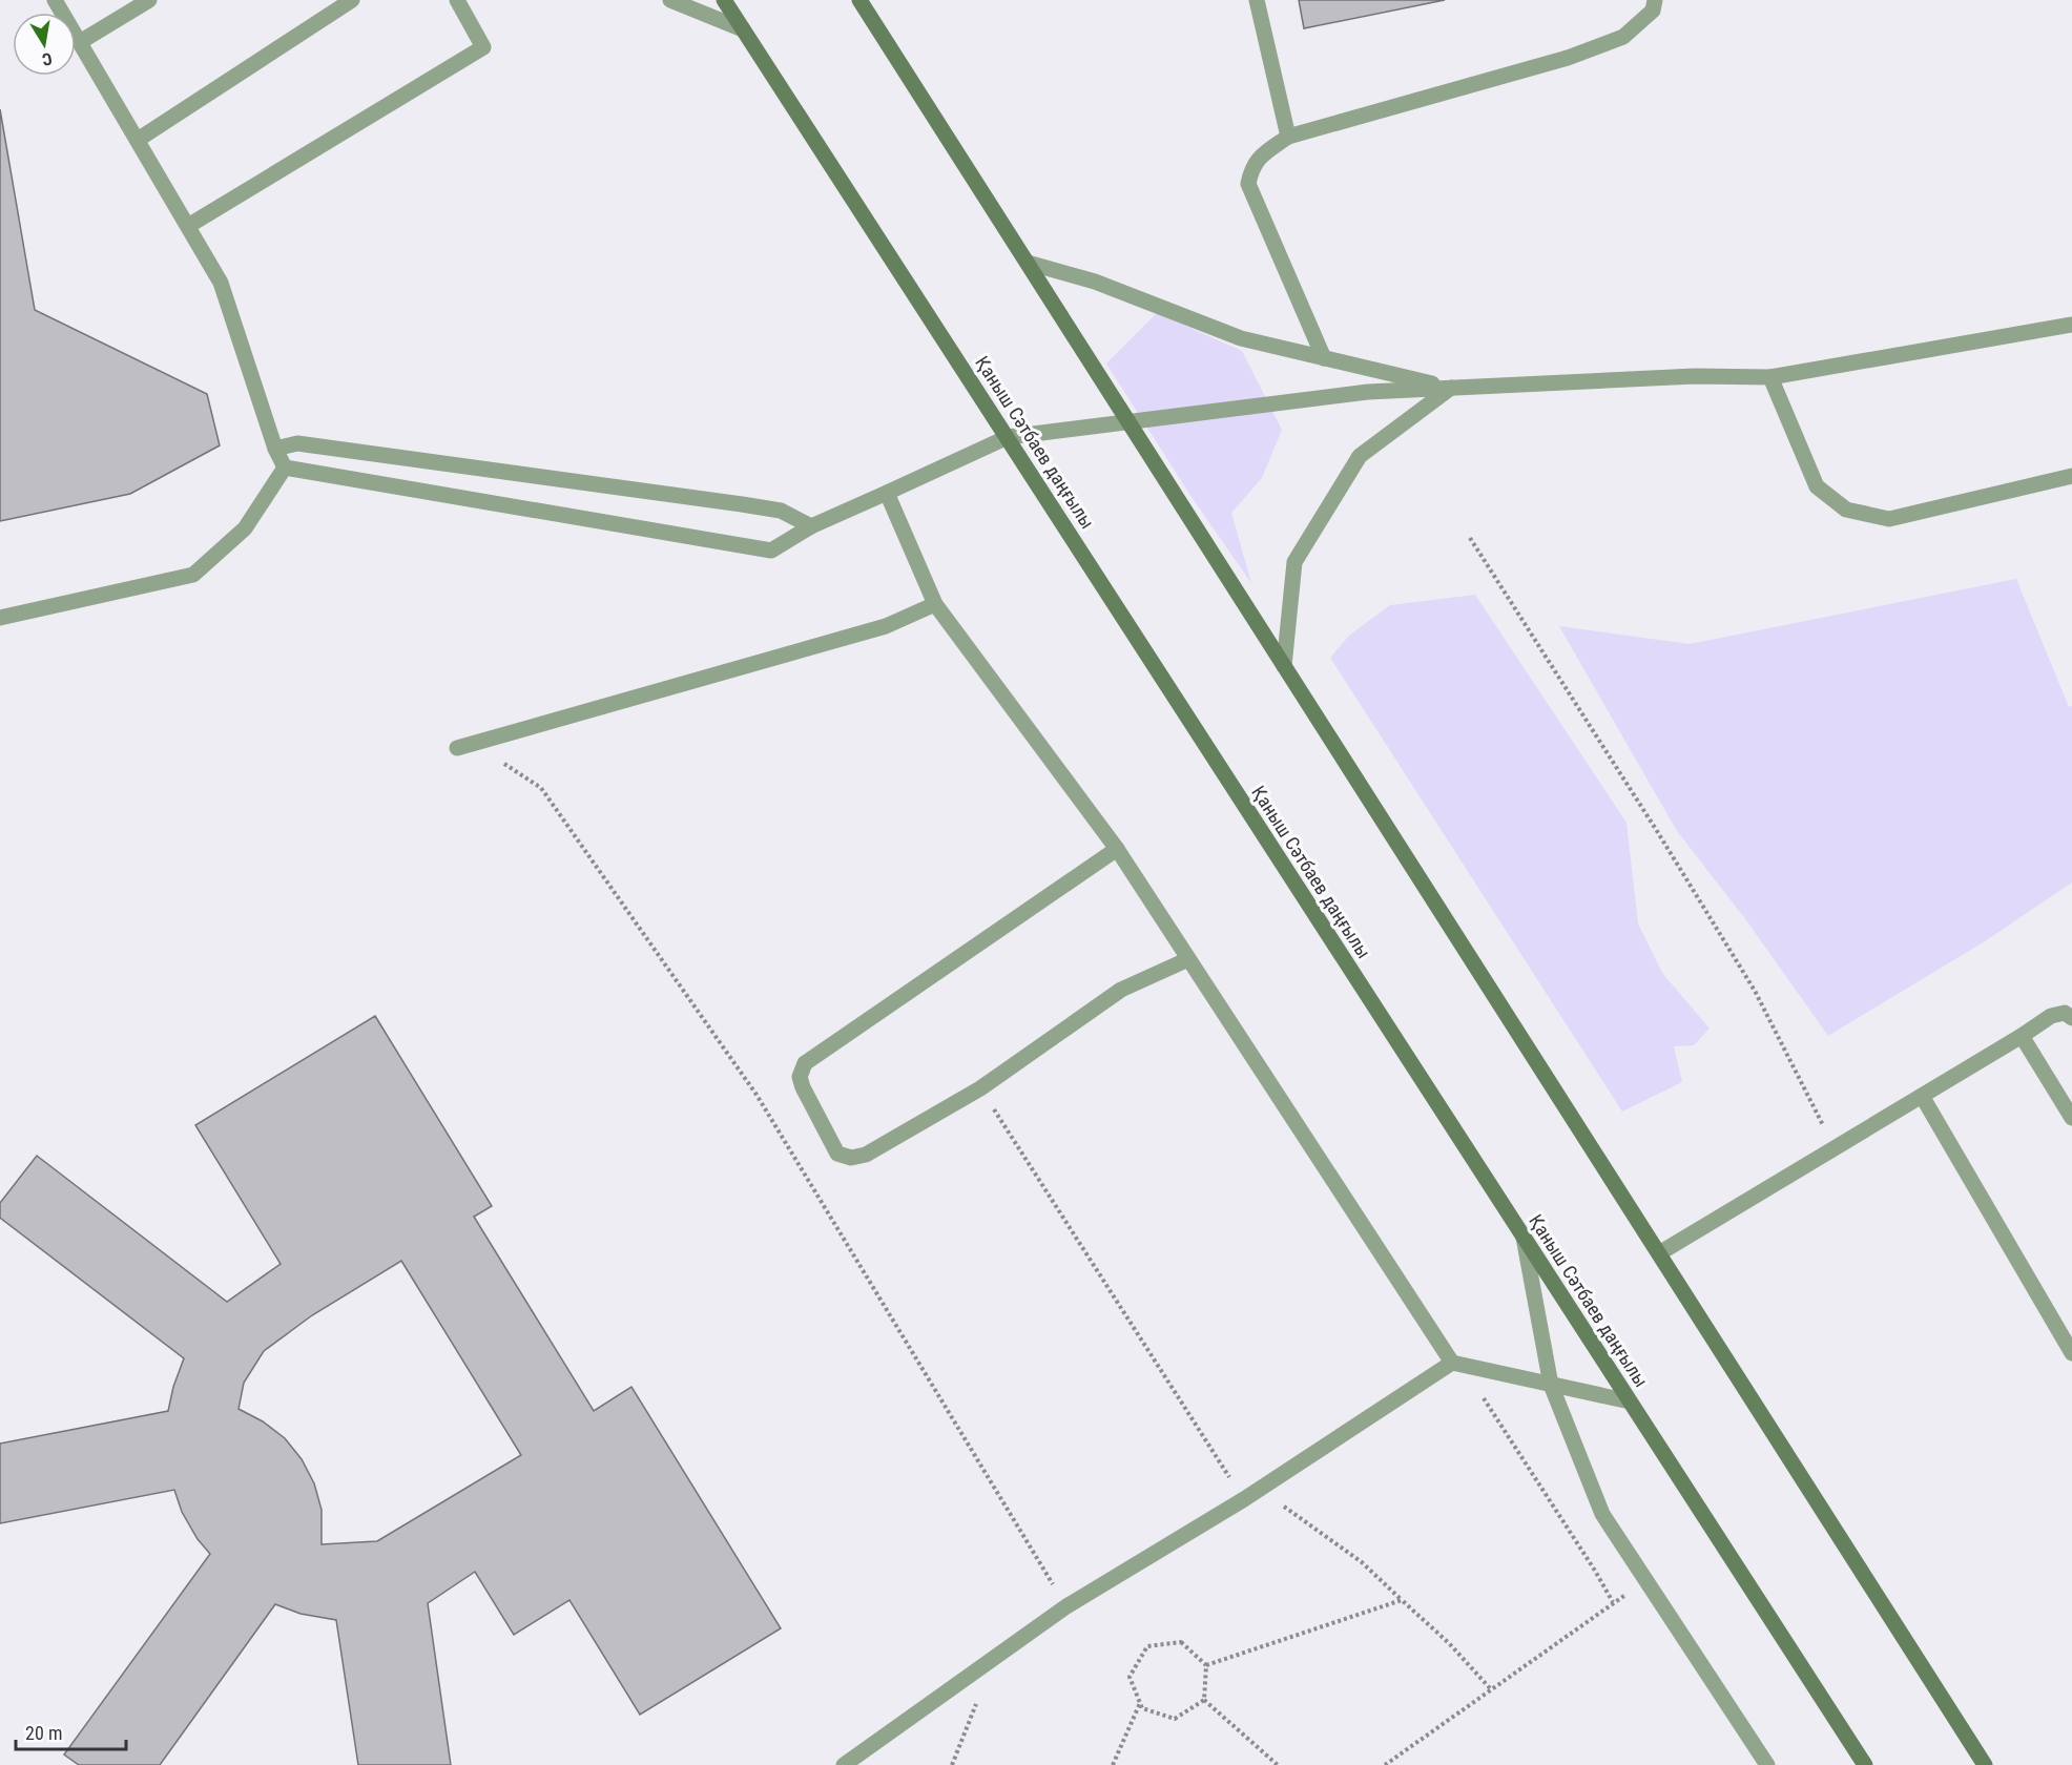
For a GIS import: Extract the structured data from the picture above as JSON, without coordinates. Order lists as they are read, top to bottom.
{
  "streets": {
    "main road": ["Қаныш Сәтбаев даңғылы"]
  },
  "scale_bar": "20 m",
  "north": "bottom"
}
